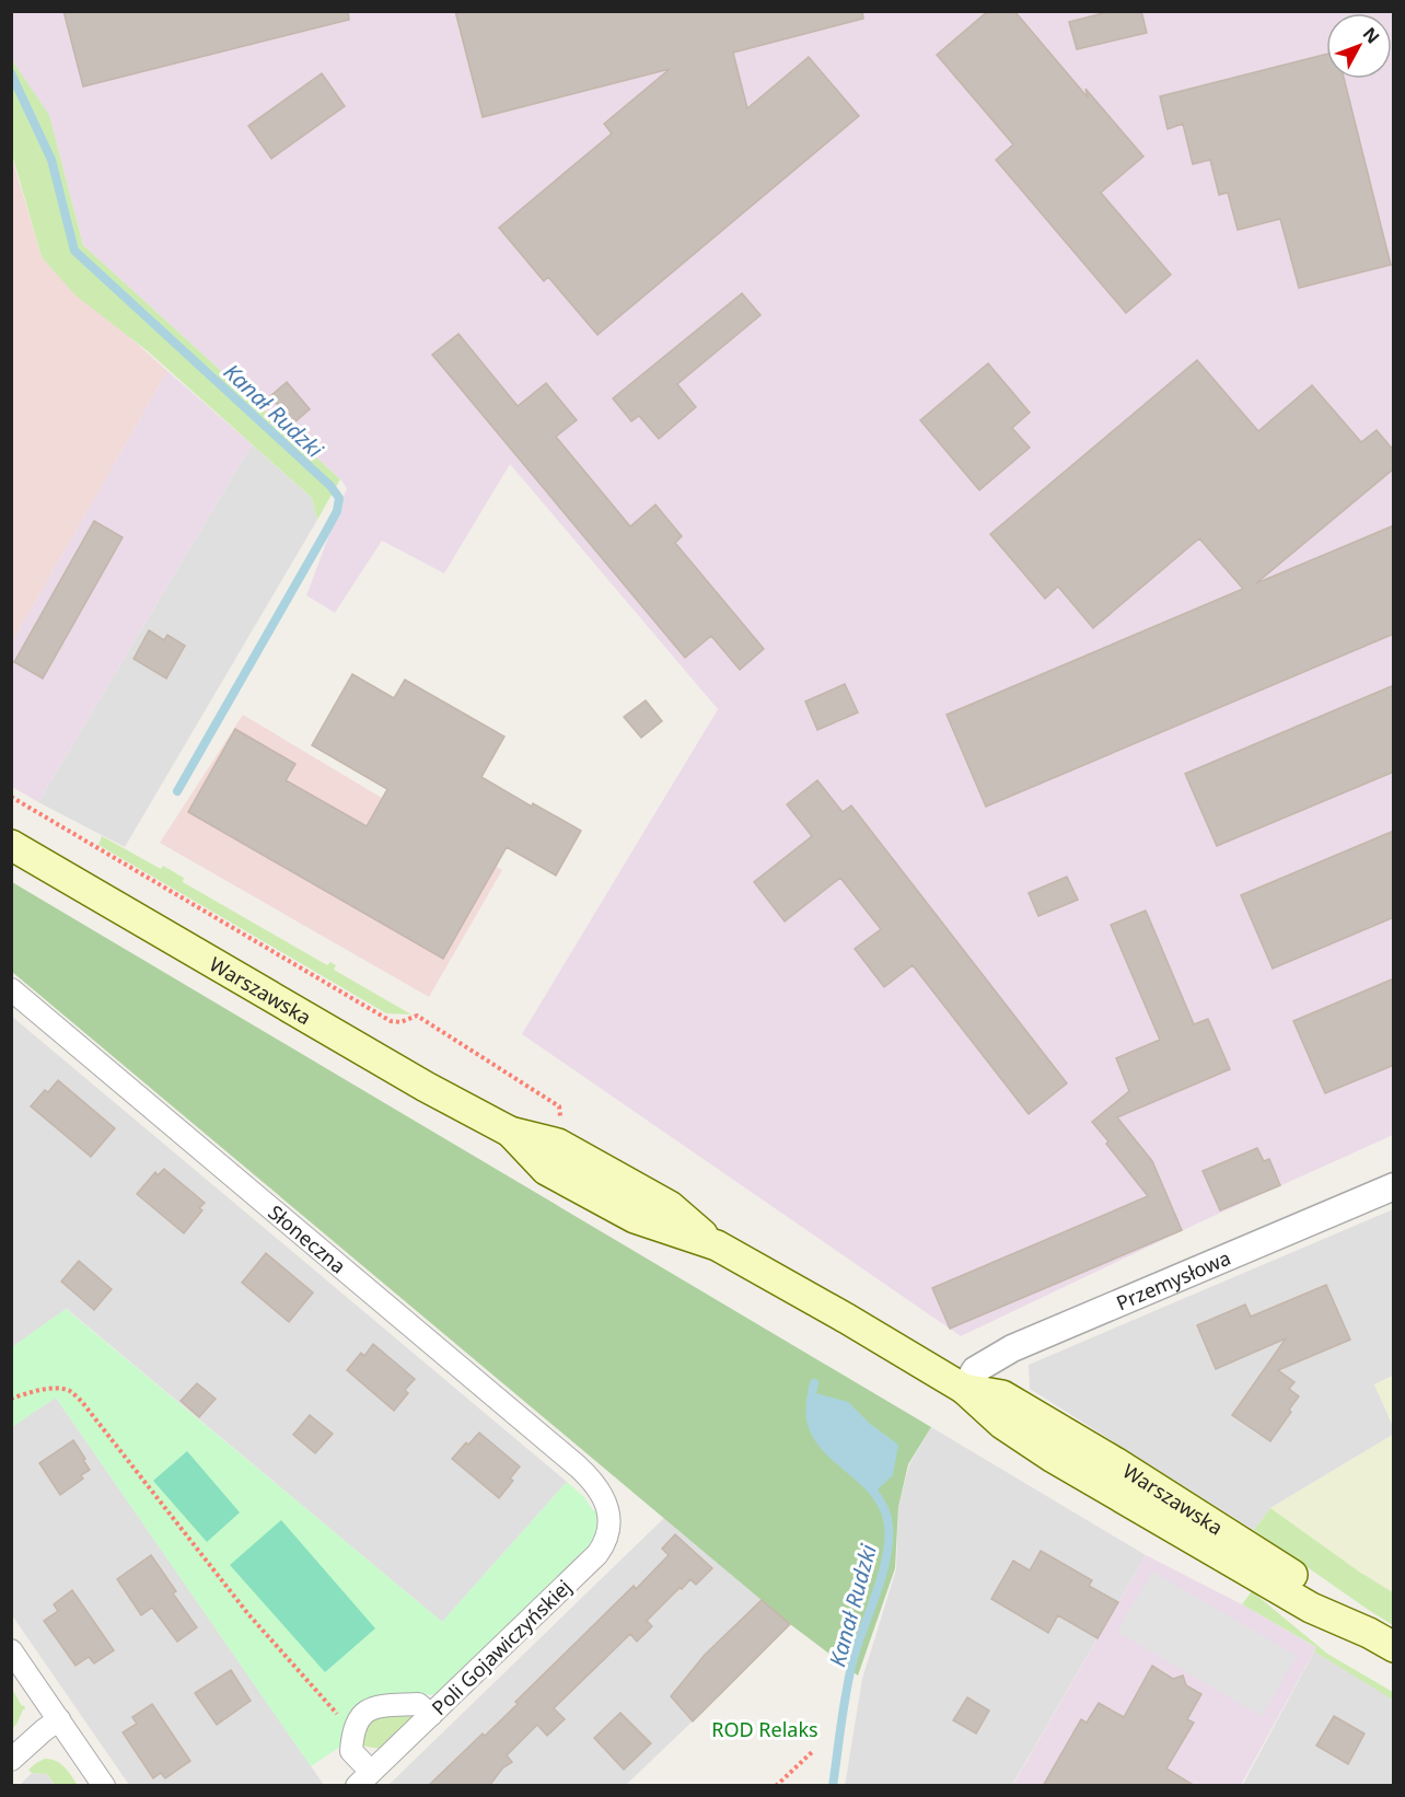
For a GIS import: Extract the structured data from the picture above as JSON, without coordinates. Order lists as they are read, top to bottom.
{
  "streets": {
    "main road": ["Warszawska"],
    "street": ["Słoneczna", "Przemysłowa", "Poli Gojawiczyńskiej"]
  },
  "crossings": [
    ["Warszawska", "Przemysłowa"],
    ["Słoneczna", "Poli Gojawiczyńskiej"]
  ],
  "water": ["Kanał Rudzki"],
  "parks": ["ROD Relaks"],
  "north": "top right"
}
